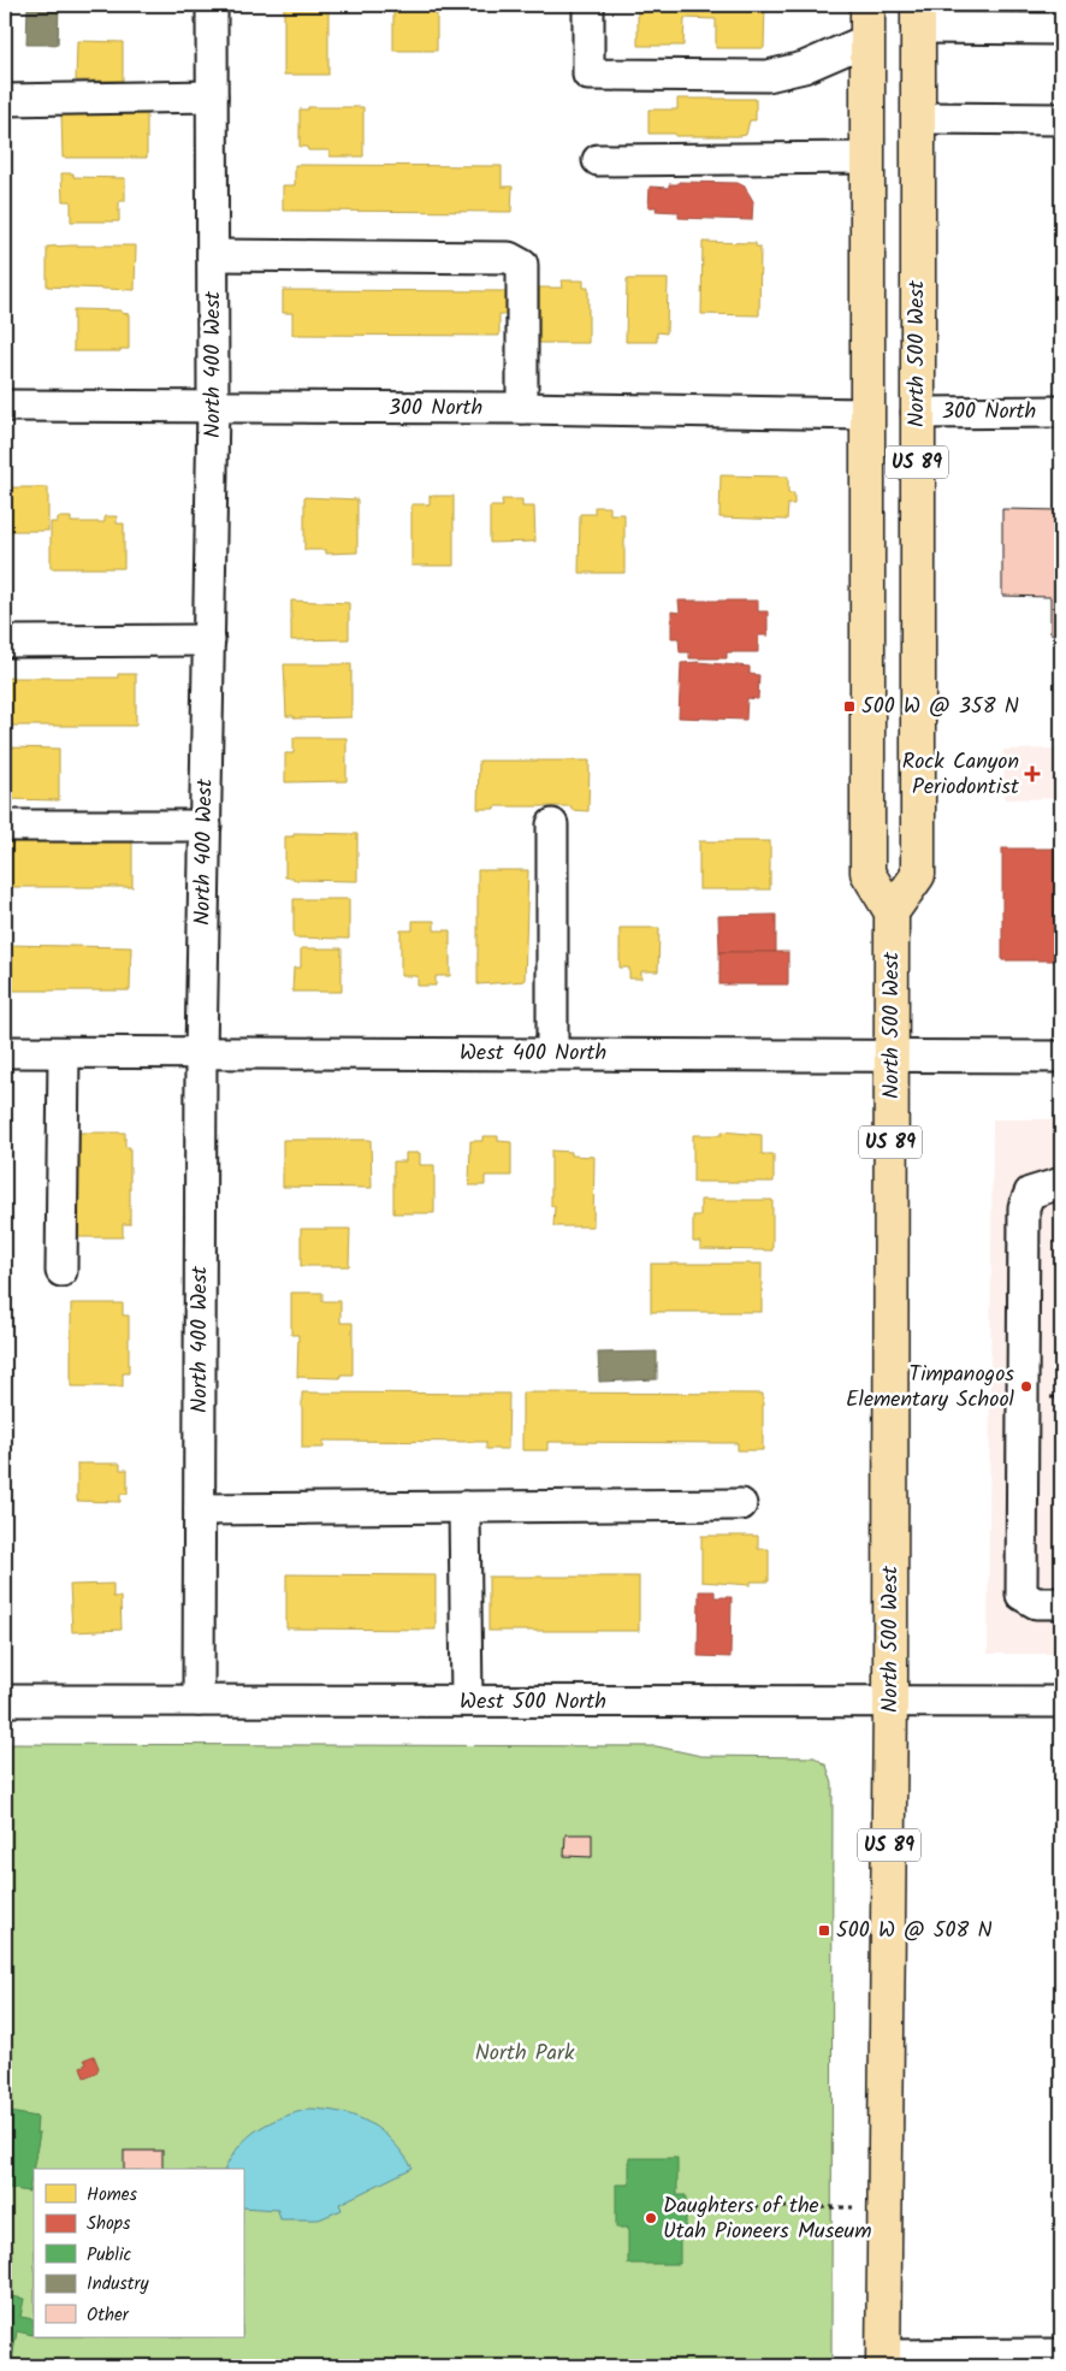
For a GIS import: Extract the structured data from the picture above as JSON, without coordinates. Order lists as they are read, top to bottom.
{
  "streets": {
    "main road": ["North 500 West", "US 89"],
    "street": [
      "North 400 West",
      "300 North",
      "West 400 North",
      "West 500 North"
    ]
  },
  "crossings": [
    ["North 500 West", "300 North"],
    ["North 500 West", "US 89"],
    ["North 500 West", "West 400 North"],
    ["North 500 West", "West 500 North"],
    ["North 400 West", "300 North"],
    ["North 400 West", "West 400 North"],
    ["North 400 West", "West 500 North"],
    ["300 North", "US 89"]
  ],
  "parks": ["North Park"],
  "places": {
    "transit": ["500 W @ 358 N", "500 W @ 508 N"],
    "health": ["Rock Canyon Periodontist"],
    "other": ["Timpanogos Elementary School", "Daughters of the Utah Pioneers Museum"]
  },
  "legend": [
    "Homes",
    "Shops",
    "Public",
    "Industry",
    "Other"
  ]
}
